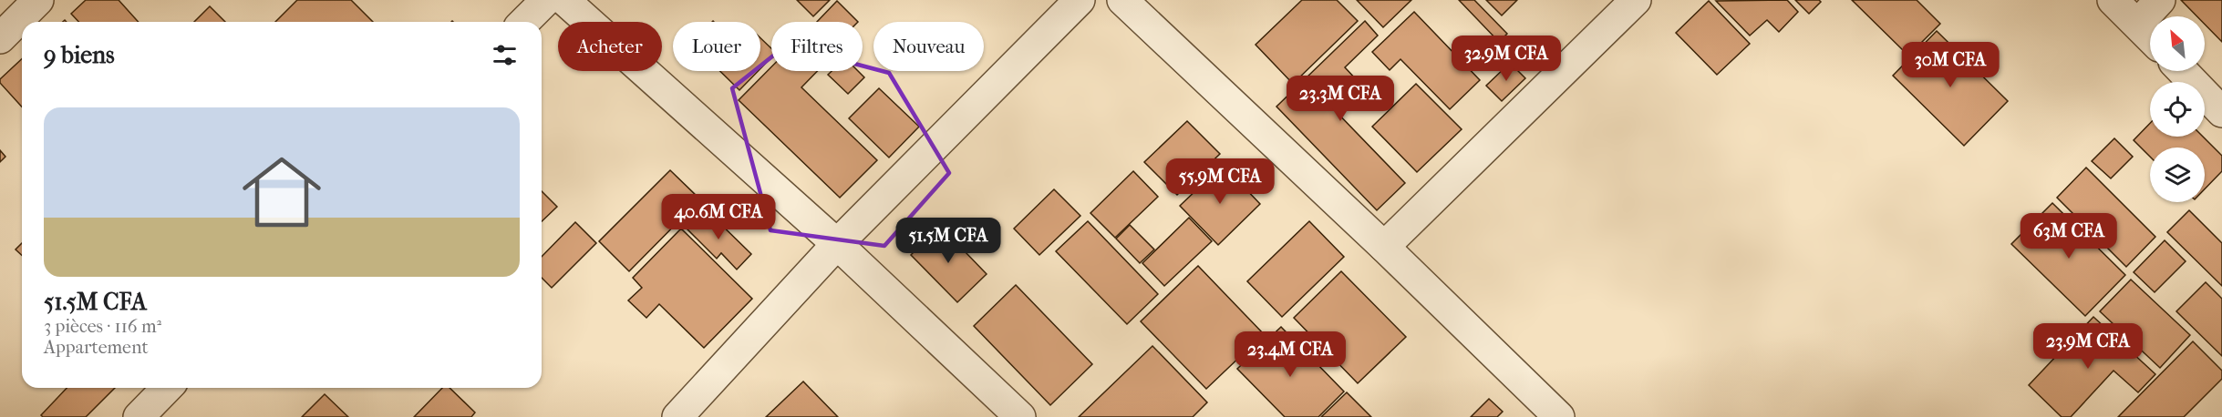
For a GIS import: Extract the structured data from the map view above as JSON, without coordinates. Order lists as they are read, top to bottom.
{
  "north": "top left",
  "page": {
    "chip": [
      "Acheter",
      "Louer",
      "Filtres",
      "Nouveau"
    ],
    "heading": "9 biens",
    "price": [
      "32.9M CFA",
      "30M CFA",
      "23.3M CFA",
      "55.9M CFA",
      "40.6M CFA",
      "63M CFA",
      "51.5M CFA",
      "23.9M CFA",
      "23.4M CFA"
    ],
    "list": [
      {
        "name": "51.5M CFA",
        "note": "3 pièces · 116 m² · Appartement"
      }
    ]
  }
}
